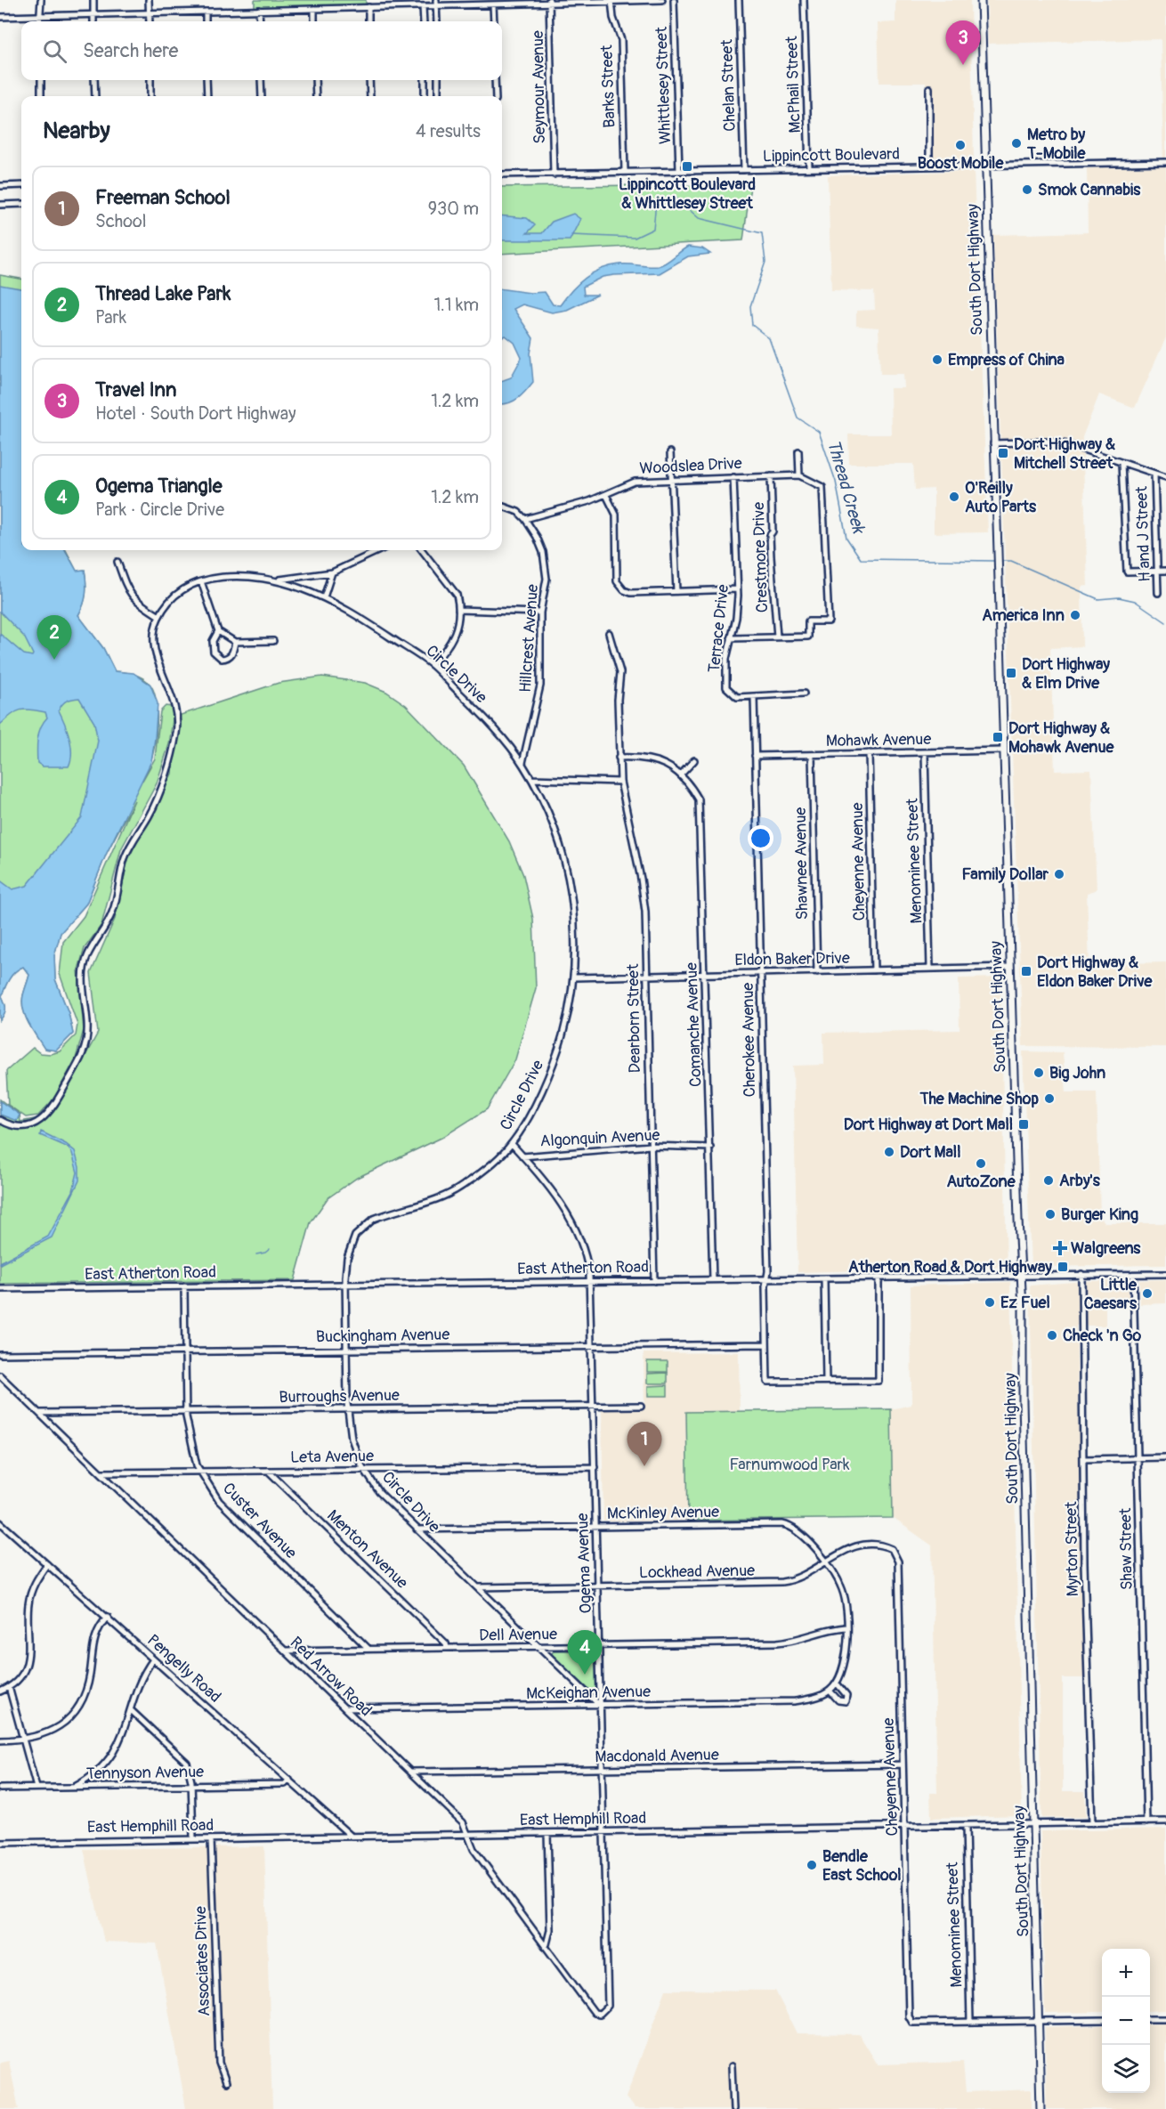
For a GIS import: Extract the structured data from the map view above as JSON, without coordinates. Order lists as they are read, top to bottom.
{
  "streets": {
    "main road": ["South Dort Highway"],
    "street": [
      "McPhail Street",
      "Whittlesey Street",
      "Chelan Street",
      "Barks Street",
      "Seymour Avenue",
      "Lippincott Boulevard",
      "Woodslea Drive",
      "H and J Street",
      "Crestmore Drive",
      "Terrace Drive",
      "Hillcrest Avenue",
      "Circle Drive",
      "Mohawk Avenue",
      "Menominee Street",
      "Cheyenne Avenue",
      "Shawnee Avenue",
      "Eldon Baker Drive",
      "Dearborn Street",
      "Comanche Avenue",
      "Cherokee Avenue",
      "Algonquin Avenue",
      "East Atherton Road",
      "Buckingham Avenue",
      "Burroughs Avenue",
      "Leta Avenue",
      "McKinley Avenue",
      "Custer Avenue",
      "Menton Avenue",
      "Myrton Street",
      "Shaw Street",
      "Ogema Avenue",
      "Lockhead Avenue",
      "Dell Avenue",
      "Pengelly Road",
      "Red Arrow Road",
      "McKeighan Avenue",
      "Macdonald Avenue",
      "Tennyson Avenue",
      "East Hemphill Road",
      "Associates Drive"
    ]
  },
  "crossings": [
    ["McPhail Street", "Lippincott Boulevard"],
    ["Whittlesey Street", "Lippincott Boulevard"],
    ["Chelan Street", "Lippincott Boulevard"],
    ["Barks Street", "Lippincott Boulevard"],
    ["Seymour Avenue", "Lippincott Boulevard"],
    ["Lippincott Boulevard", "South Dort Highway"],
    ["South Dort Highway", "Mohawk Avenue"],
    ["South Dort Highway", "Eldon Baker Drive"],
    ["South Dort Highway", "East Atherton Road"],
    ["South Dort Highway", "East Hemphill Road"],
    ["Woodslea Drive", "Crestmore Drive"],
    ["Woodslea Drive", "Terrace Drive"],
    ["Woodslea Drive", "Hillcrest Avenue"],
    ["Terrace Drive", "Cherokee Avenue"],
    ["Hillcrest Avenue", "Circle Drive"],
    ["Circle Drive", "Eldon Baker Drive"],
    ["Circle Drive", "East Atherton Road"],
    ["Circle Drive", "Buckingham Avenue"],
    ["Circle Drive", "Burroughs Avenue"],
    ["Circle Drive", "Leta Avenue"],
    ["Circle Drive", "McKinley Avenue"],
    ["Circle Drive", "Ogema Avenue"],
    ["Circle Drive", "Lockhead Avenue"],
    ["Circle Drive", "Dell Avenue"],
    ["Circle Drive", "McKeighan Avenue"],
    ["Mohawk Avenue", "Menominee Street"],
    ["Mohawk Avenue", "Cheyenne Avenue"],
    ["Mohawk Avenue", "Shawnee Avenue"],
    ["Mohawk Avenue", "Cherokee Avenue"],
    ["Menominee Street", "Cheyenne Avenue"],
    ["Menominee Street", "Eldon Baker Drive"],
    ["Menominee Street", "East Hemphill Road"],
    ["Cheyenne Avenue", "Eldon Baker Drive"],
    ["Cheyenne Avenue", "Lockhead Avenue"],
    ["Cheyenne Avenue", "Macdonald Avenue"],
    ["Cheyenne Avenue", "East Hemphill Road"],
    ["Shawnee Avenue", "Eldon Baker Drive"],
    ["Eldon Baker Drive", "Dearborn Street"],
    ["Eldon Baker Drive", "Comanche Avenue"],
    ["Eldon Baker Drive", "Cherokee Avenue"],
    ["Dearborn Street", "Comanche Avenue"],
    ["Dearborn Street", "Algonquin Avenue"],
    ["Dearborn Street", "East Atherton Road"],
    ["Comanche Avenue", "Algonquin Avenue"],
    ["Comanche Avenue", "East Atherton Road"],
    ["Cherokee Avenue", "East Atherton Road"],
    ["Cherokee Avenue", "Buckingham Avenue"],
    ["Algonquin Avenue", "Ogema Avenue"],
    ["East Atherton Road", "Custer Avenue"],
    ["East Atherton Road", "Myrton Street"],
    ["East Atherton Road", "Shaw Street"],
    ["East Atherton Road", "Ogema Avenue"],
    ["Buckingham Avenue", "Custer Avenue"],
    ["Buckingham Avenue", "Ogema Avenue"],
    ["Burroughs Avenue", "Custer Avenue"],
    ["Burroughs Avenue", "Ogema Avenue"],
    ["Burroughs Avenue", "Red Arrow Road"],
    ["Leta Avenue", "Custer Avenue"],
    ["Leta Avenue", "Menton Avenue"],
    ["Leta Avenue", "Ogema Avenue"],
    ["Leta Avenue", "Red Arrow Road"],
    ["McKinley Avenue", "Ogema Avenue"],
    ["McKinley Avenue", "Lockhead Avenue"],
    ["Custer Avenue", "Dell Avenue"],
    ["Menton Avenue", "Dell Avenue"],
    ["Myrton Street", "East Hemphill Road"],
    ["Shaw Street", "East Hemphill Road"],
    ["Ogema Avenue", "Lockhead Avenue"],
    ["Ogema Avenue", "Dell Avenue"],
    ["Ogema Avenue", "Red Arrow Road"],
    ["Ogema Avenue", "McKeighan Avenue"],
    ["Ogema Avenue", "Macdonald Avenue"],
    ["Ogema Avenue", "East Hemphill Road"],
    ["Dell Avenue", "Red Arrow Road"],
    ["Dell Avenue", "McKeighan Avenue"],
    ["Pengelly Road", "Tennyson Avenue"],
    ["Pengelly Road", "East Hemphill Road"],
    ["Red Arrow Road", "McKeighan Avenue"],
    ["Red Arrow Road", "Macdonald Avenue"],
    ["Red Arrow Road", "East Hemphill Road"],
    ["East Hemphill Road", "Associates Drive"]
  ],
  "water": ["Thread Creek"],
  "parks": ["Farnumwood Park"],
  "places": {
    "other": [
      "Metro by T-Mobile",
      "Boost Mobile",
      "Smok Cannabis",
      "Empress of China",
      "O'Reilly Auto Parts",
      "America Inn",
      "Family Dollar",
      "Big John",
      "The Machine Shop",
      "Dort Mall",
      "AutoZone",
      "Arby's",
      "Burger King",
      "Little Caesars",
      "Ez Fuel",
      "Check 'n Go",
      "Bendle East School"
    ],
    "transit": [
      "Lippincott Boulevard & Whittlesey Street",
      "Dort Highway & Mitchell Street",
      "Dort Highway & Elm Drive",
      "Dort Highway & Mohawk Avenue",
      "Dort Highway & Eldon Baker Drive",
      "Dort Highway at Dort Mall",
      "Atherton Road & Dort Highway"
    ],
    "health": ["Walgreens"]
  },
  "page": {
    "pins": [
      "3",
      "2",
      "1",
      "4"
    ],
    "search": "Search here",
    "heading": ["Nearby", "4 results"],
    "list": [
      {
        "mark": "1",
        "name": "Freeman School",
        "note": "School",
        "value": "930 m"
      },
      {
        "mark": "2",
        "name": "Thread Lake Park",
        "note": "Park",
        "value": "1.1 km"
      },
      {
        "mark": "3",
        "name": "Travel Inn",
        "note": "Hotel · South Dort Highway",
        "value": "1.2 km"
      },
      {
        "mark": "4",
        "name": "Ogema Triangle",
        "note": "Park · Circle Drive",
        "value": "1.2 km"
      }
    ],
    "map_buttons": ["+", "−"]
  }
}
